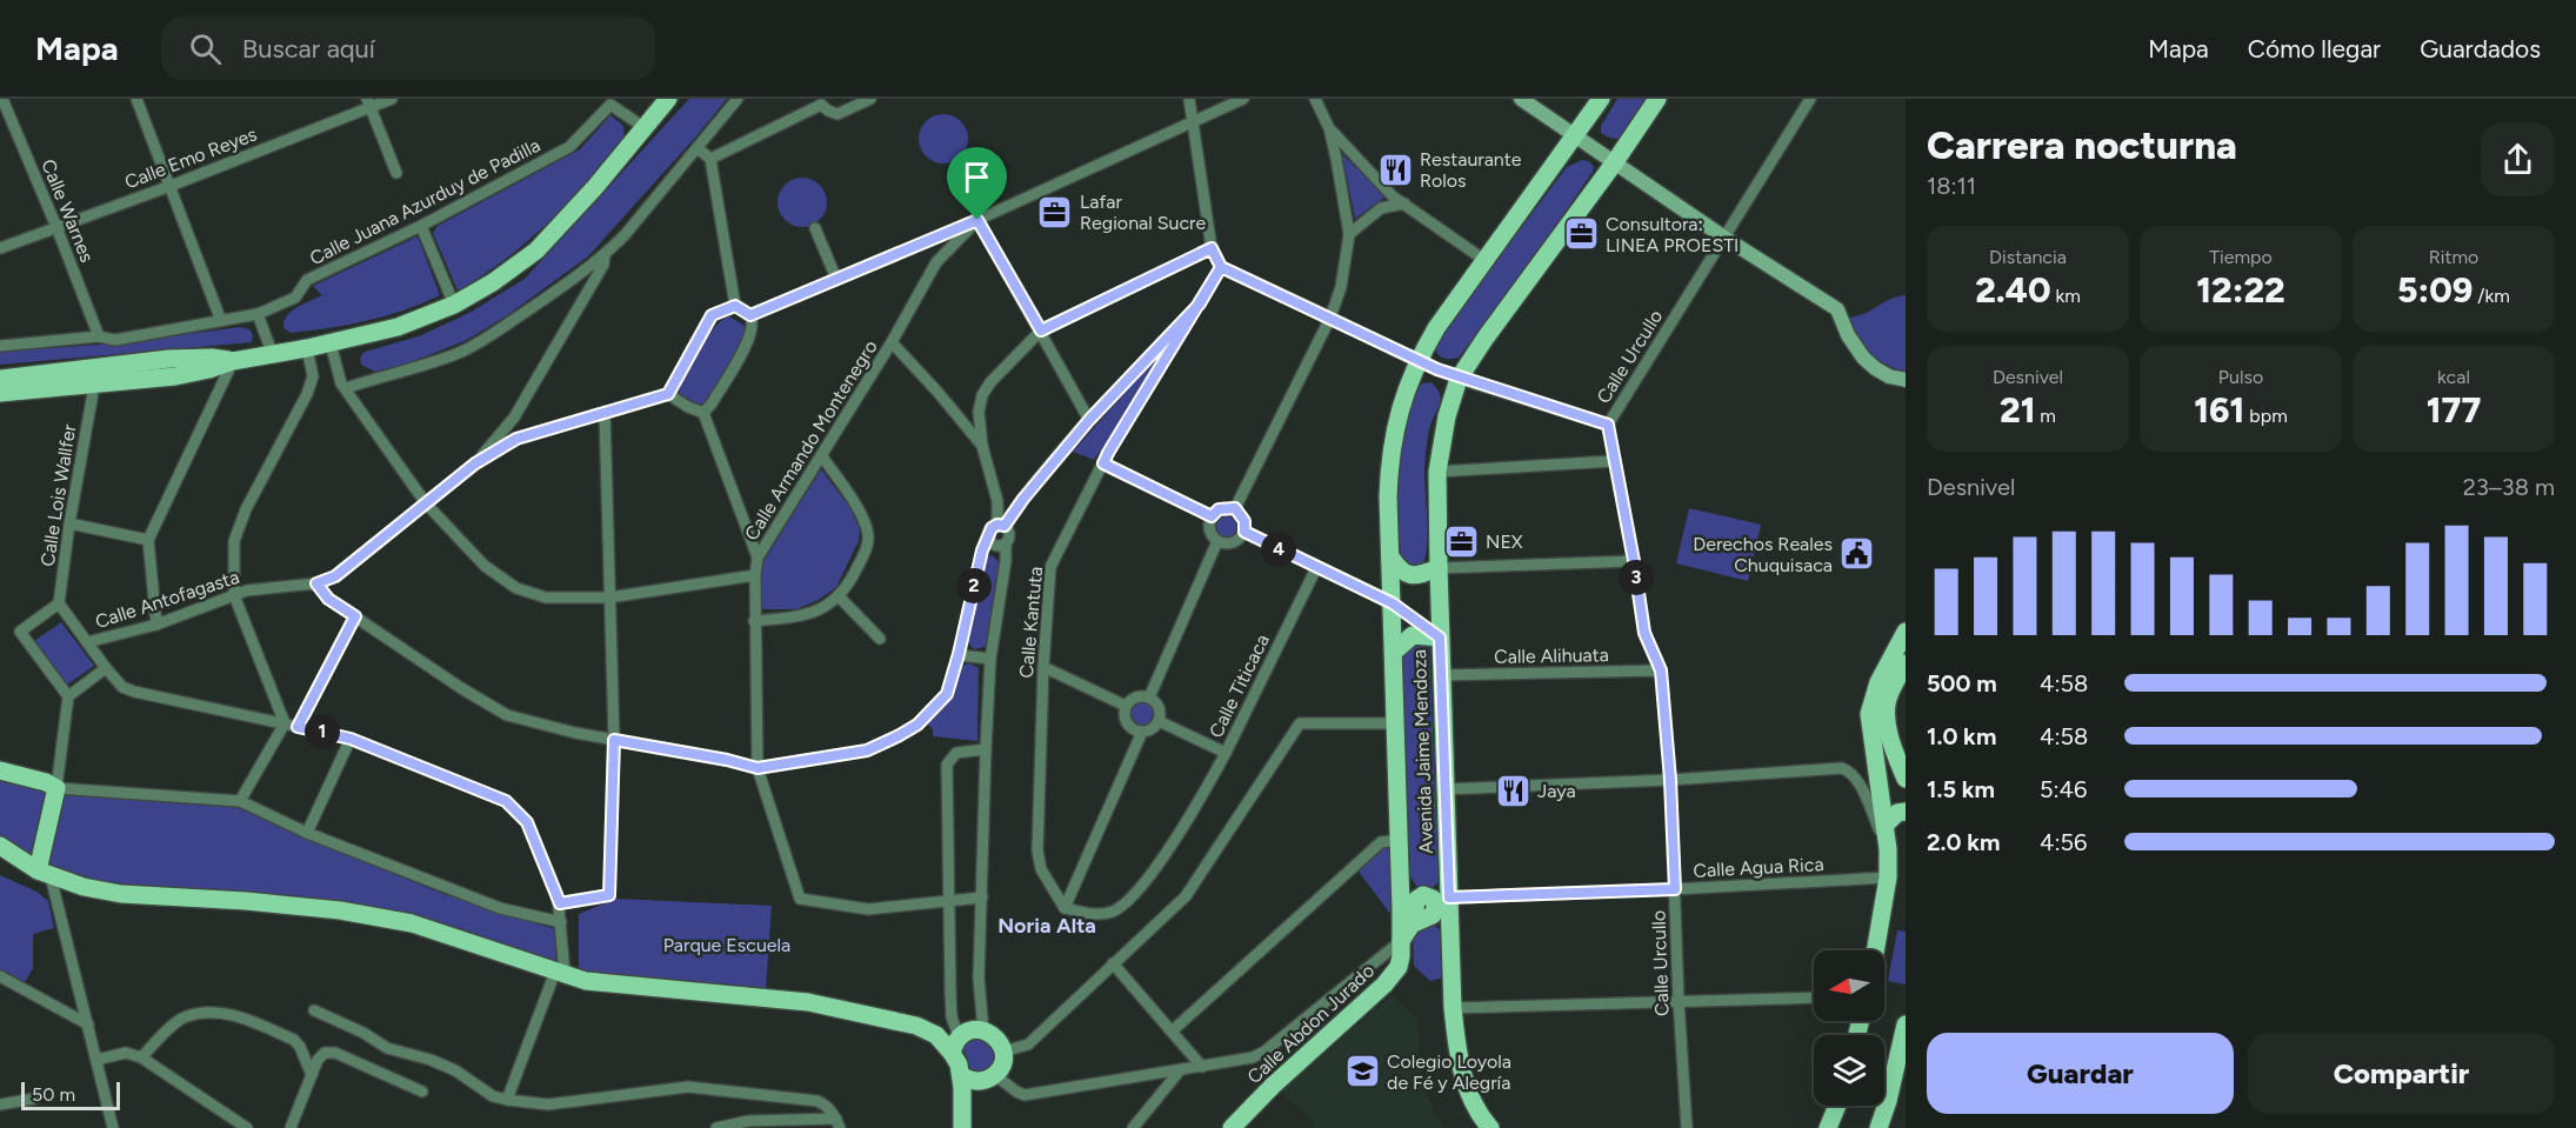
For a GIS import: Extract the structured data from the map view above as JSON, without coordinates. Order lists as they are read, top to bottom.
{
  "streets": {
    "main road": ["Avenida Jaime Mendoza", "Calle Abdon Jurado"],
    "street": [
      "Calle Emo Reyes",
      "Calle Juana Azurduy de Padilla",
      "Calle Warnes",
      "Calle Urcullo",
      "Calle Armando Montenegro",
      "Calle Lois Wallfer",
      "Calle Antofagasta",
      "Calle Kantuta",
      "Calle Alihuata",
      "Calle Titicaca",
      "Calle Agua Rica"
    ]
  },
  "crossings": [
    ["Calle Emo Reyes", "Calle Warnes"],
    ["Calle Juana Azurduy de Padilla", "Calle Warnes"],
    ["Calle Urcullo", "Calle Alihuata"],
    ["Calle Urcullo", "Calle Agua Rica"],
    ["Calle Alihuata", "Avenida Jaime Mendoza"],
    ["Avenida Jaime Mendoza", "Calle Agua Rica"],
    ["Avenida Jaime Mendoza", "Calle Abdon Jurado"],
    ["Calle Agua Rica", "Calle Abdon Jurado"]
  ],
  "districts": ["Noria Alta"],
  "parks": ["Parque Escuela"],
  "places": {
    "restaurant": ["Restaurante Rolos", "Jaya"],
    "office": ["Lafar Regional Sucre", "Consultora: LINEA PROESTI", "NEX"],
    "public building": ["Derechos Reales Chuquisaca"],
    "school or university": ["Colegio Loyola de Fé y Alegría"]
  },
  "scale_bar": "50 m",
  "north": "left",
  "page": {
    "header": "Mapa",
    "search": "Buscar aquí",
    "nav": ["Mapa", "Cómo llegar", "Guardados"],
    "heading": ["Carrera nocturna", "18:11"],
    "stats": [
      ["Distancia", "2.40 km"],
      ["Tiempo", "12:22"],
      ["Ritmo", "5:09 /km"],
      ["Desnivel", "21 m"],
      ["Pulso", "161 bpm"],
      ["kcal", "177"]
    ],
    "chart": ["Desnivel", "23–38 m"],
    "pins": [
      "4",
      "3",
      "2",
      "1"
    ],
    "list": [
      {
        "name": "500 m",
        "note": "4:58"
      },
      {
        "name": "1.0 km",
        "note": "4:58"
      },
      {
        "name": "1.5 km",
        "note": "5:46"
      },
      {
        "name": "2.0 km",
        "note": "4:56"
      }
    ],
    "buttons": ["Guardar", "Compartir"],
    "scale": "50 m"
  }
}
